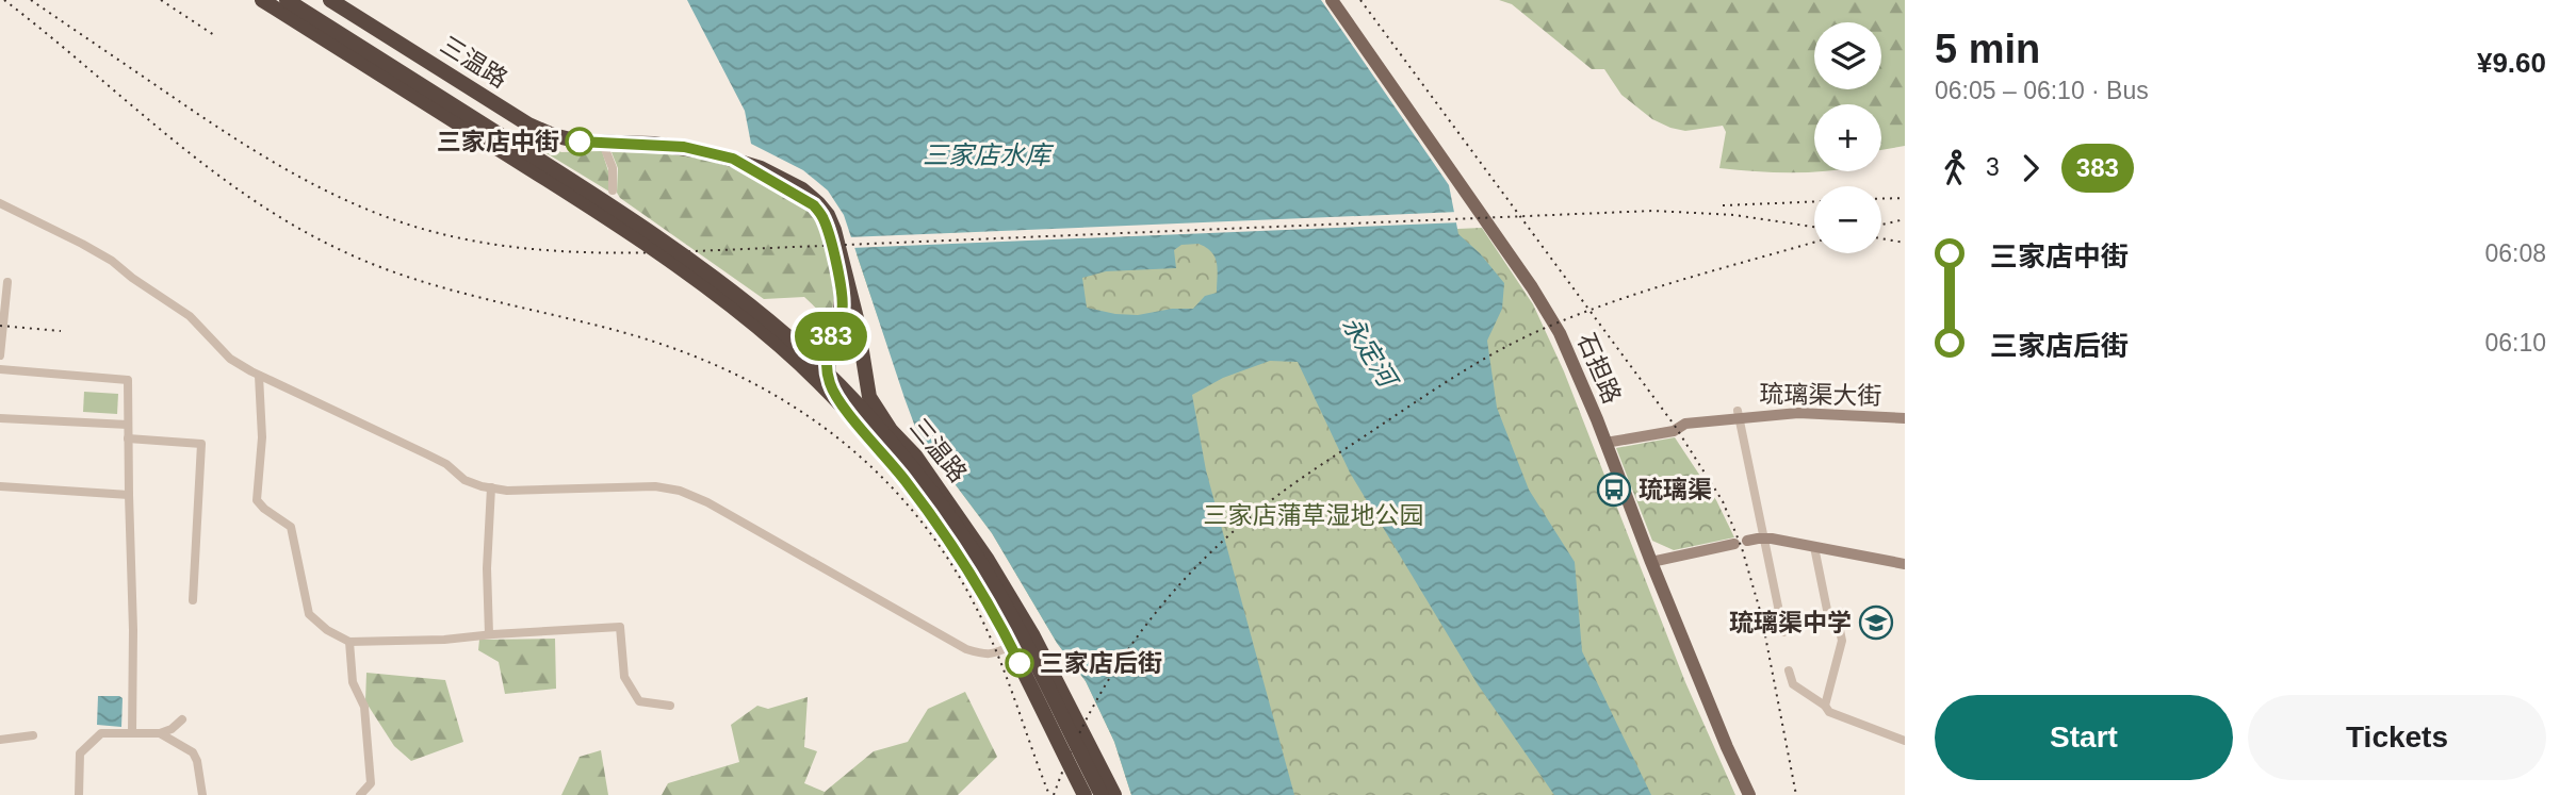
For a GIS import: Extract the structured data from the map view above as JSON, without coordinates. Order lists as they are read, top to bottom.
{
  "streets": {
    "highway": ["三温路"],
    "main road": ["石担路"],
    "street": ["琉璃渠大街"]
  },
  "crossings": [
    ["石担路", "琉璃渠大街"]
  ],
  "water": ["三家店水库", "永定河"],
  "parks": ["三家店蒲草湿地公园"],
  "places": {
    "other": ["三家店中街", "三家店后街"],
    "bus stop": ["琉璃渠"],
    "school or university": ["琉璃渠中学"]
  },
  "lines": ["bus line 383"],
  "page": {
    "on_map": "383",
    "heading": ["5 min", "06:05 – 06:10 · Bus", "¥9.60"],
    "map_buttons": ["+", "−"],
    "legs": ["3", "383"],
    "list": [
      {
        "name": "三家店中街",
        "value": "06:08"
      },
      {
        "name": "三家店后街",
        "value": "06:10"
      }
    ],
    "buttons": ["Start", "Tickets"]
  }
}
